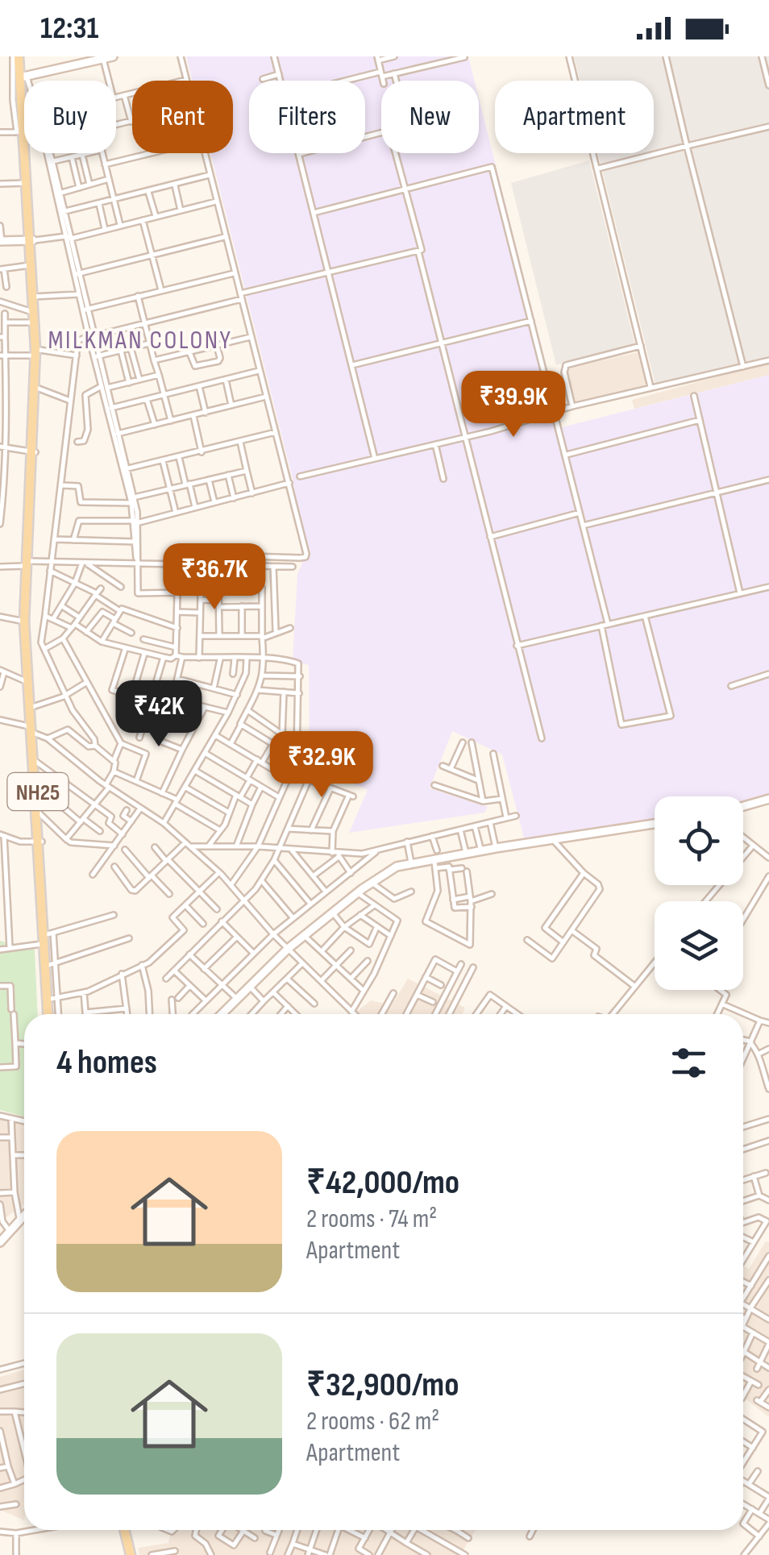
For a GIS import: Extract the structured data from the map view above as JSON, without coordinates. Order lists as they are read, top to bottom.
{
  "streets": {
    "main road": ["NH25"]
  },
  "districts": ["MILKMAN COLONY"],
  "page": {
    "status": "12:31",
    "chip": [
      "Buy",
      "Rent",
      "Filters",
      "New",
      "Apartment"
    ],
    "price": [
      "₹39.9K",
      "₹36.7K",
      "₹42K",
      "₹32.9K"
    ],
    "heading": "4 homes",
    "list": [
      {
        "name": "₹42,000/mo",
        "note": "2 rooms · 74 m² · Apartment"
      },
      {
        "name": "₹32,900/mo",
        "note": "2 rooms · 62 m² · Apartment"
      }
    ]
  }
}
